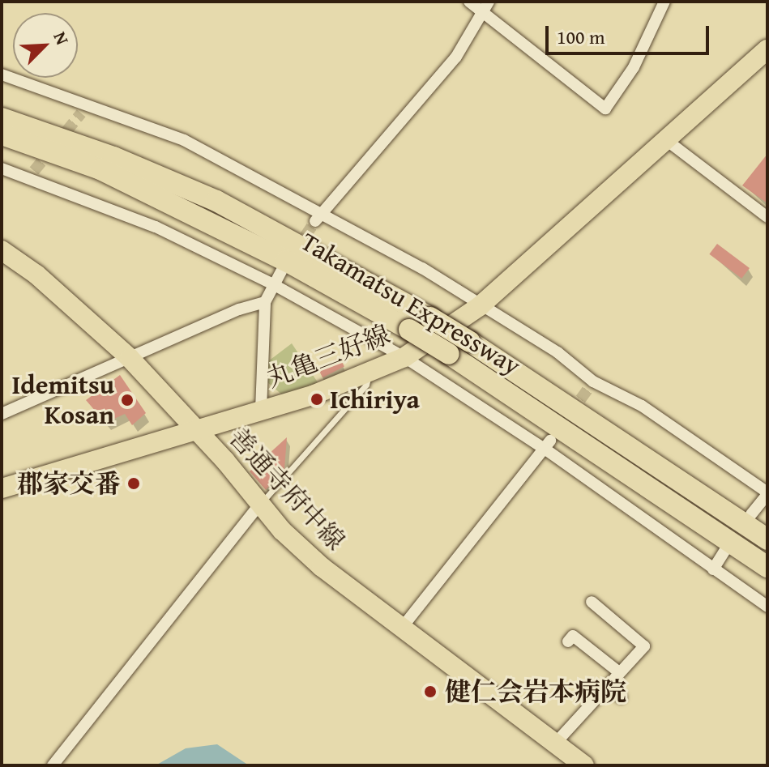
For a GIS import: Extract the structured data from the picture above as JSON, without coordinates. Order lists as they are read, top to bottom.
{
  "streets": {
    "highway": ["Takamatsu Expressway"],
    "main road": ["丸亀三好線", "善通寺府中線"]
  },
  "crossings": [
    ["丸亀三好線", "善通寺府中線"]
  ],
  "places": [
    "Ichiriya",
    "Idemitsu Kosan",
    "郡家交番",
    "健仁会岩本病院"
  ],
  "scale_bar": "100 m",
  "north": "top right"
}
